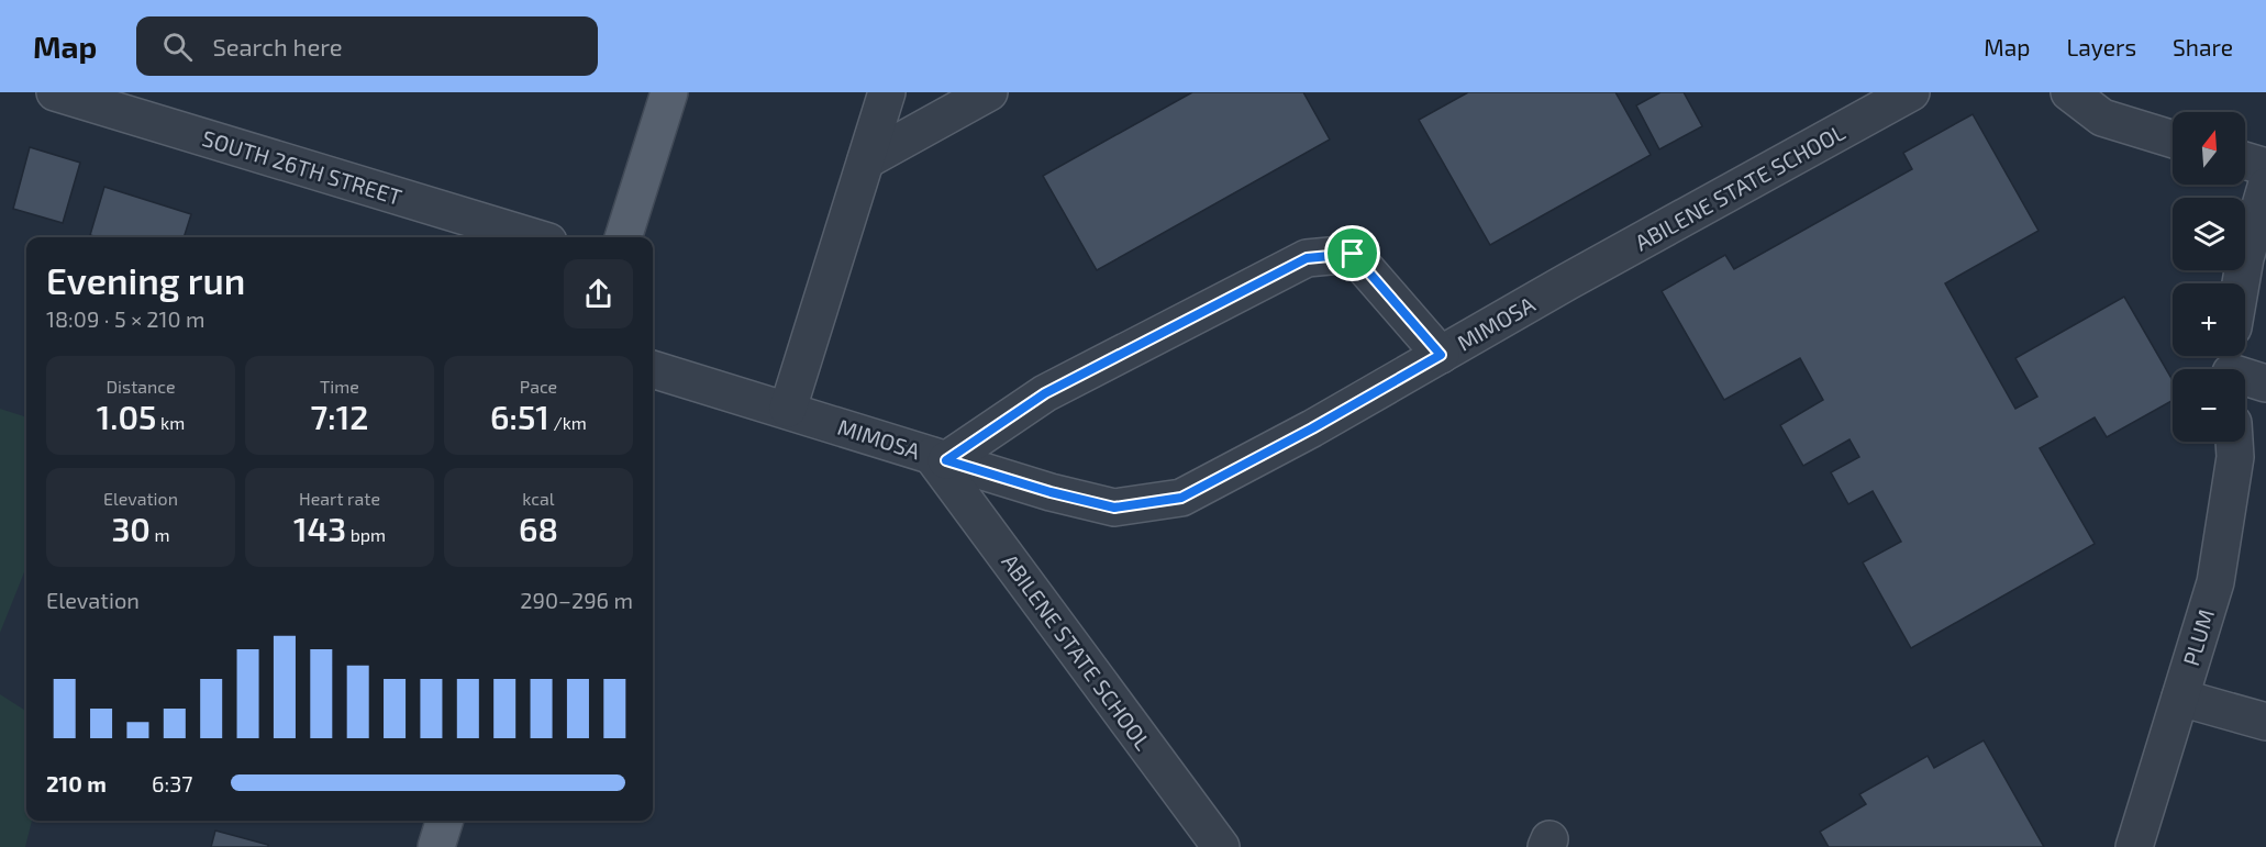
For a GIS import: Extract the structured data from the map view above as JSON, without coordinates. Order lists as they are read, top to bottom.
{
  "streets": {
    "street": [
      "SOUTH 26TH STREET",
      "ABILENE STATE SCHOOL",
      "MIMOSA",
      "PLUM"
    ]
  },
  "crossings": [
    ["ABILENE STATE SCHOOL", "MIMOSA"]
  ],
  "north": "top",
  "page": {
    "header": "Map",
    "search": "Search here",
    "nav": ["Map", "Layers", "Share"],
    "map_buttons": ["+", "−"],
    "heading": ["Evening run", "18:09 · 5 × 210 m"],
    "stats": [
      ["Distance", "1.05 km"],
      ["Time", "7:12"],
      ["Pace", "6:51 /km"],
      ["Elevation", "30 m"],
      ["Heart rate", "143 bpm"],
      ["kcal", "68"]
    ],
    "chart": ["Elevation", "290–296 m"],
    "list": [
      {
        "name": "210 m",
        "note": "6:37"
      }
    ]
  }
}
